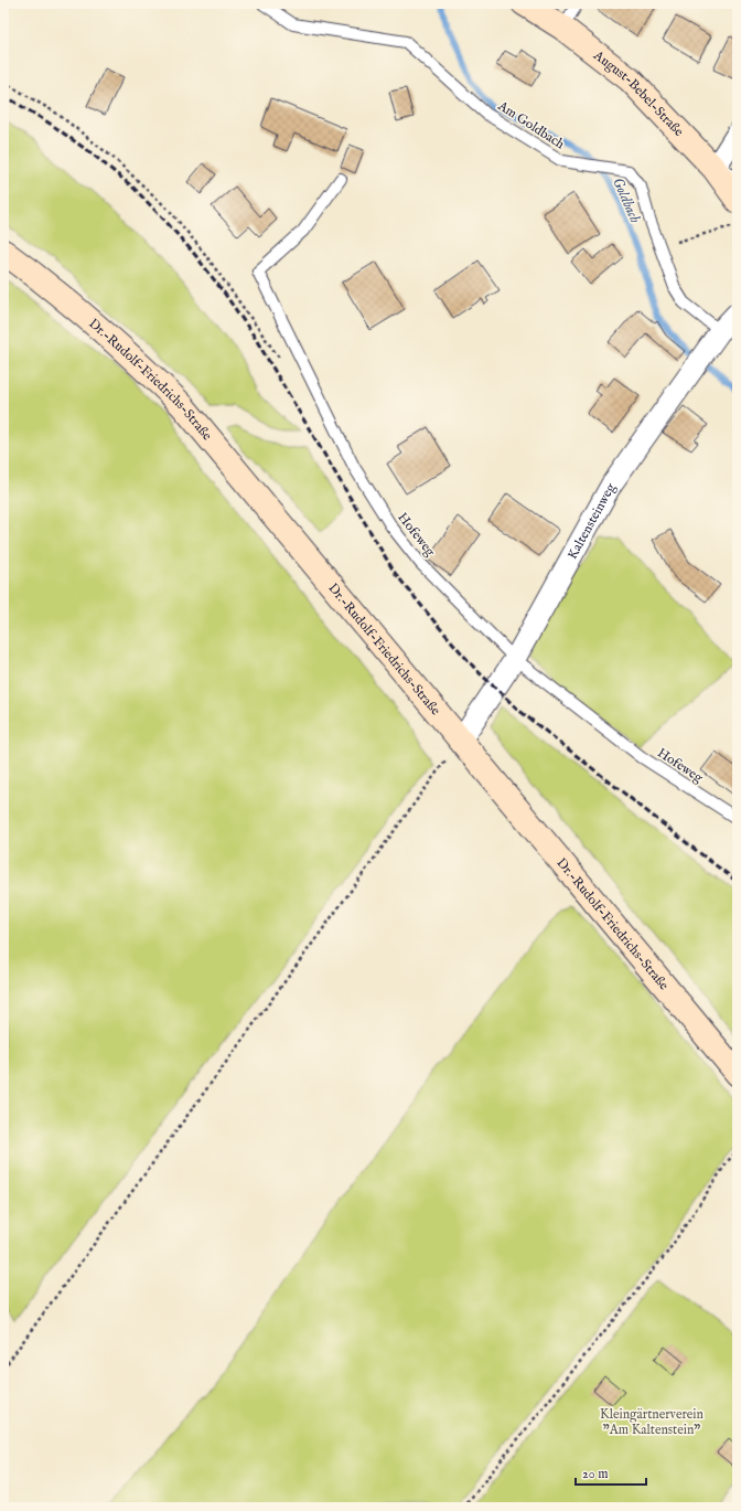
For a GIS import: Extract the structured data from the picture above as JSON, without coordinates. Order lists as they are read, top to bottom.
{
  "streets": {
    "main road": ["August-Bebel-Straße", "Dr.-Rudolf-Friedrichs-Straße"],
    "street": ["Kaltensteinweg"],
    "lane": ["Am Goldbach", "Hofeweg"]
  },
  "crossings": [
    ["Am Goldbach", "Kaltensteinweg"],
    ["Dr.-Rudolf-Friedrichs-Straße", "Kaltensteinweg"],
    ["Kaltensteinweg", "Hofeweg"]
  ],
  "water": ["Goldbach"],
  "parks": ["Kleingärtnerverein \"Am Kaltenstein\""],
  "scale_bar": "20 m"
}
